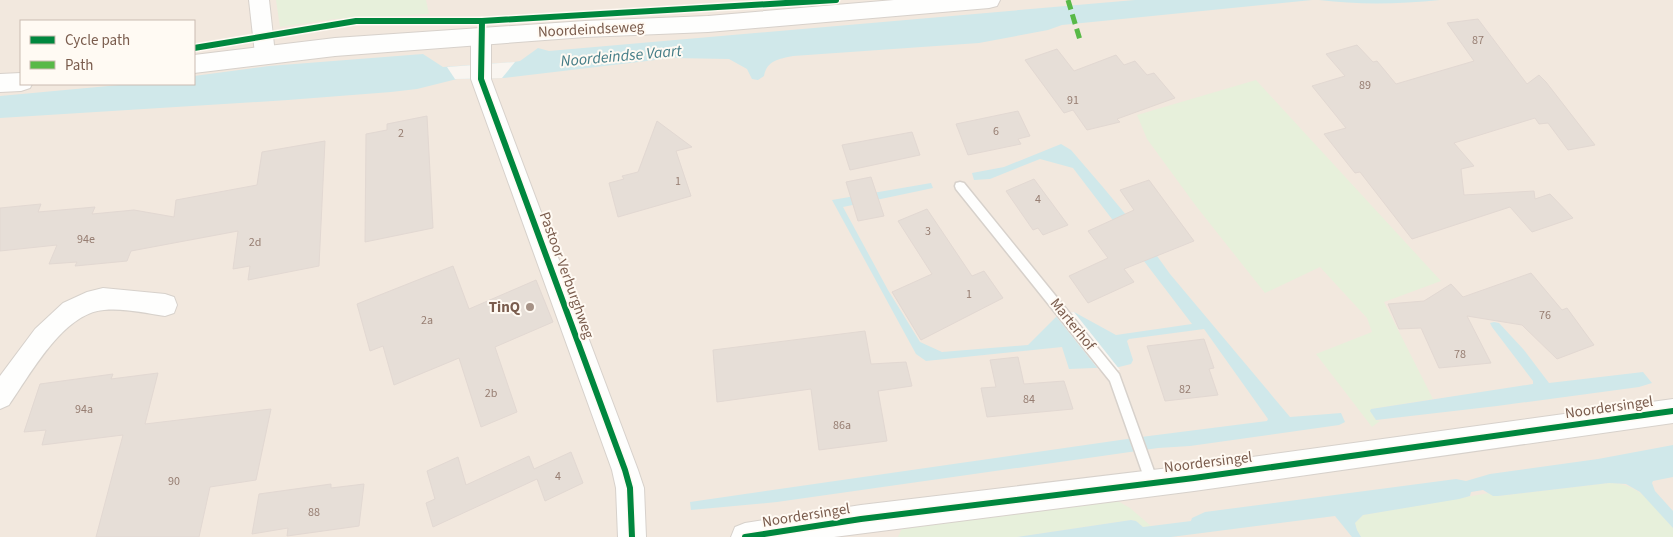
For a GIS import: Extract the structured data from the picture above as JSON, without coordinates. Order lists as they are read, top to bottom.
{
  "streets": {
    "street": ["Noordeindseweg", "Pastoor Verburghweg", "Noordersingel"],
    "lane": ["Marterhof"]
  },
  "crossings": [
    ["Noordeindseweg", "Pastoor Verburghweg"],
    ["Marterhof", "Noordersingel"]
  ],
  "water": ["Noordeindse Vaart"],
  "places": ["TinQ"],
  "house_numbers": [
    "87",
    "89",
    "91",
    "6",
    "2",
    "1",
    "4",
    "3",
    "94e",
    "2d",
    "1",
    "76",
    "2a",
    "78",
    "82",
    "2b",
    "84",
    "94a",
    "86a",
    "4",
    "90",
    "88"
  ],
  "legend": ["Cycle path", "Path"]
}
